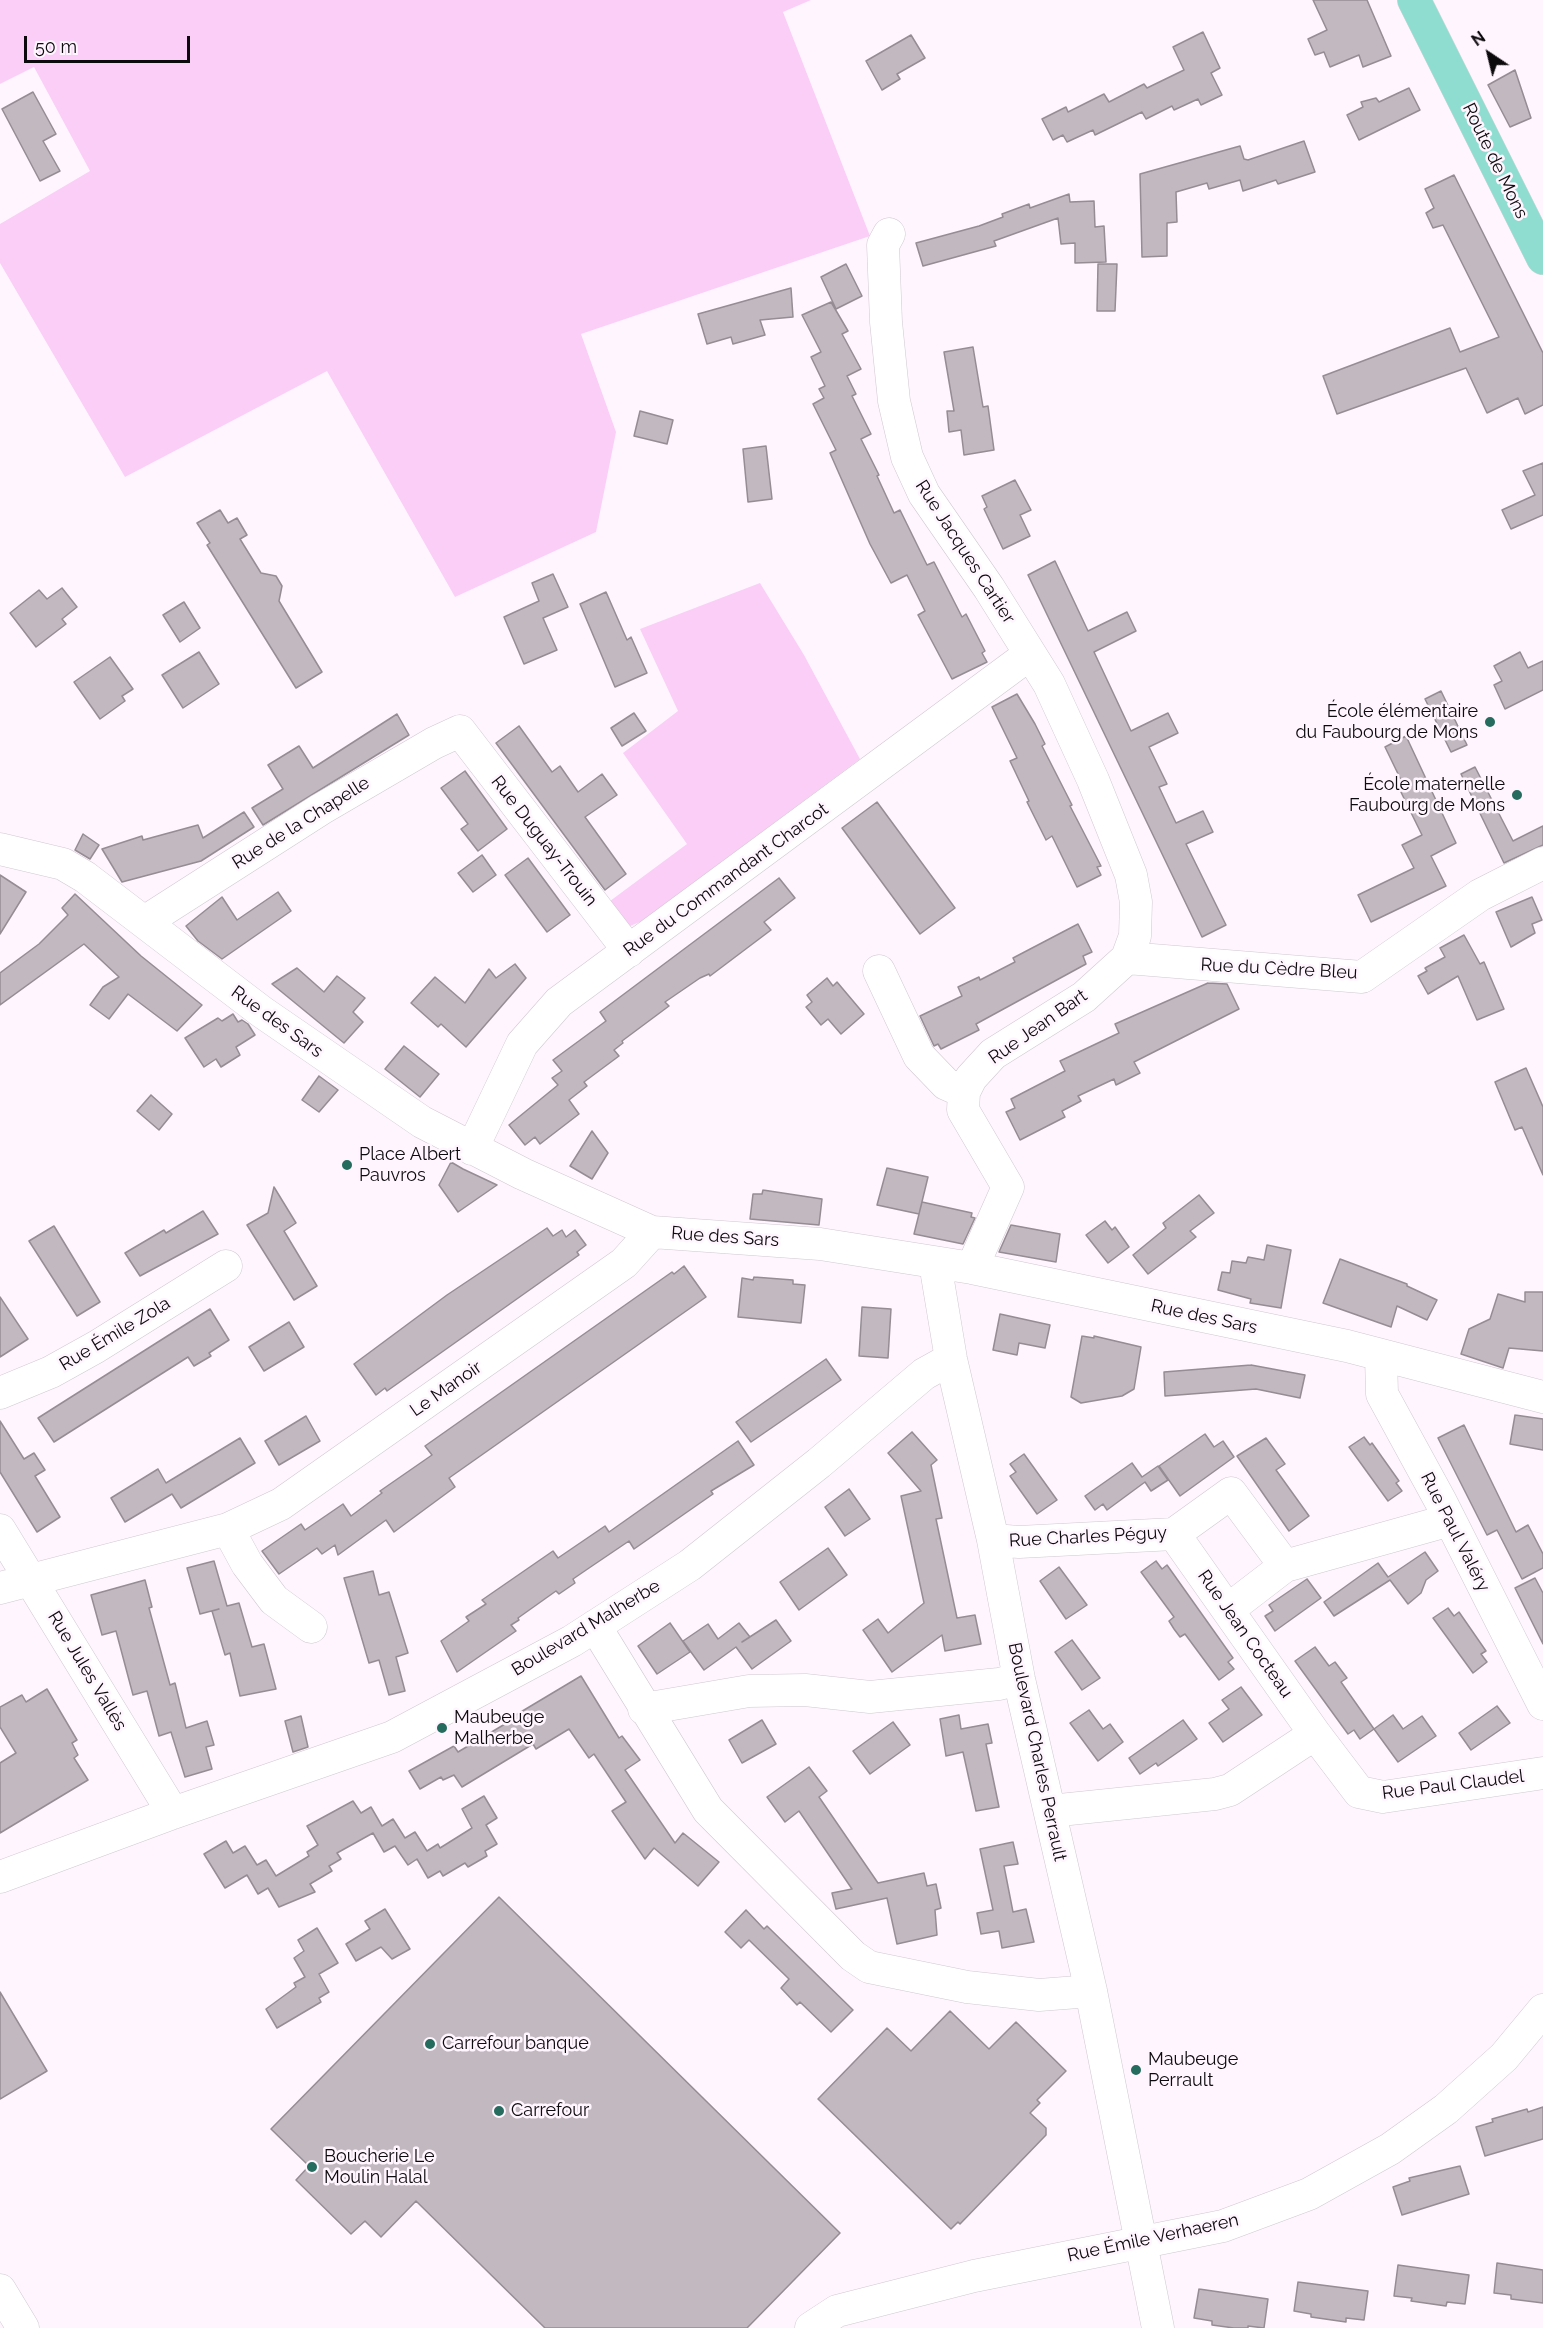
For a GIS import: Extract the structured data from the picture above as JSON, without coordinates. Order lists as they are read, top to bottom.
{
  "streets": {
    "main road": ["Route de Mons"],
    "street": [
      "Rue Jacques Cartier",
      "Rue de la Chapelle",
      "Rue Duguay-Trouin",
      "Rue du Commandant Charcot",
      "Rue du Cèdre Bleu",
      "Rue des Sars",
      "Rue Jean Bart",
      "Rue Émile Zola",
      "Le Manoir",
      "Rue Paul Valéry",
      "Rue Charles Péguy",
      "Boulevard Malherbe",
      "Rue Jean Cocteau",
      "Rue Jules Vallès",
      "Boulevard Charles Perrault",
      "Rue Paul Claudel",
      "Rue Émile Verhaeren"
    ]
  },
  "crossings": [
    ["Rue Jacques Cartier", "Rue du Commandant Charcot"],
    ["Rue de la Chapelle", "Rue Duguay-Trouin"],
    ["Rue de la Chapelle", "Rue des Sars"],
    ["Rue Duguay-Trouin", "Rue du Commandant Charcot"],
    ["Rue du Commandant Charcot", "Rue des Sars"],
    ["Rue du Cèdre Bleu", "Rue Jean Bart"],
    ["Rue des Sars", "Le Manoir"],
    ["Rue des Sars", "Rue Paul Valéry"],
    ["Rue des Sars", "Boulevard Charles Perrault"],
    ["Le Manoir", "Rue Jules Vallès"],
    ["Rue Charles Péguy", "Rue Jean Cocteau"],
    ["Rue Charles Péguy", "Boulevard Charles Perrault"],
    ["Boulevard Malherbe", "Rue Jules Vallès"],
    ["Boulevard Malherbe", "Boulevard Charles Perrault"],
    ["Rue Jean Cocteau", "Rue Paul Claudel"],
    ["Boulevard Charles Perrault", "Rue Émile Verhaeren"]
  ],
  "places": [
    "École élémentaire du Faubourg de Mons",
    "École maternelle Faubourg de Mons",
    "Place Albert Pauvros",
    "Maubeuge Malherbe",
    "Carrefour banque",
    "Maubeuge Perrault",
    "Carrefour",
    "Boucherie Le Moulin Halal"
  ],
  "scale_bar": "50 m",
  "north": "top left"
}
